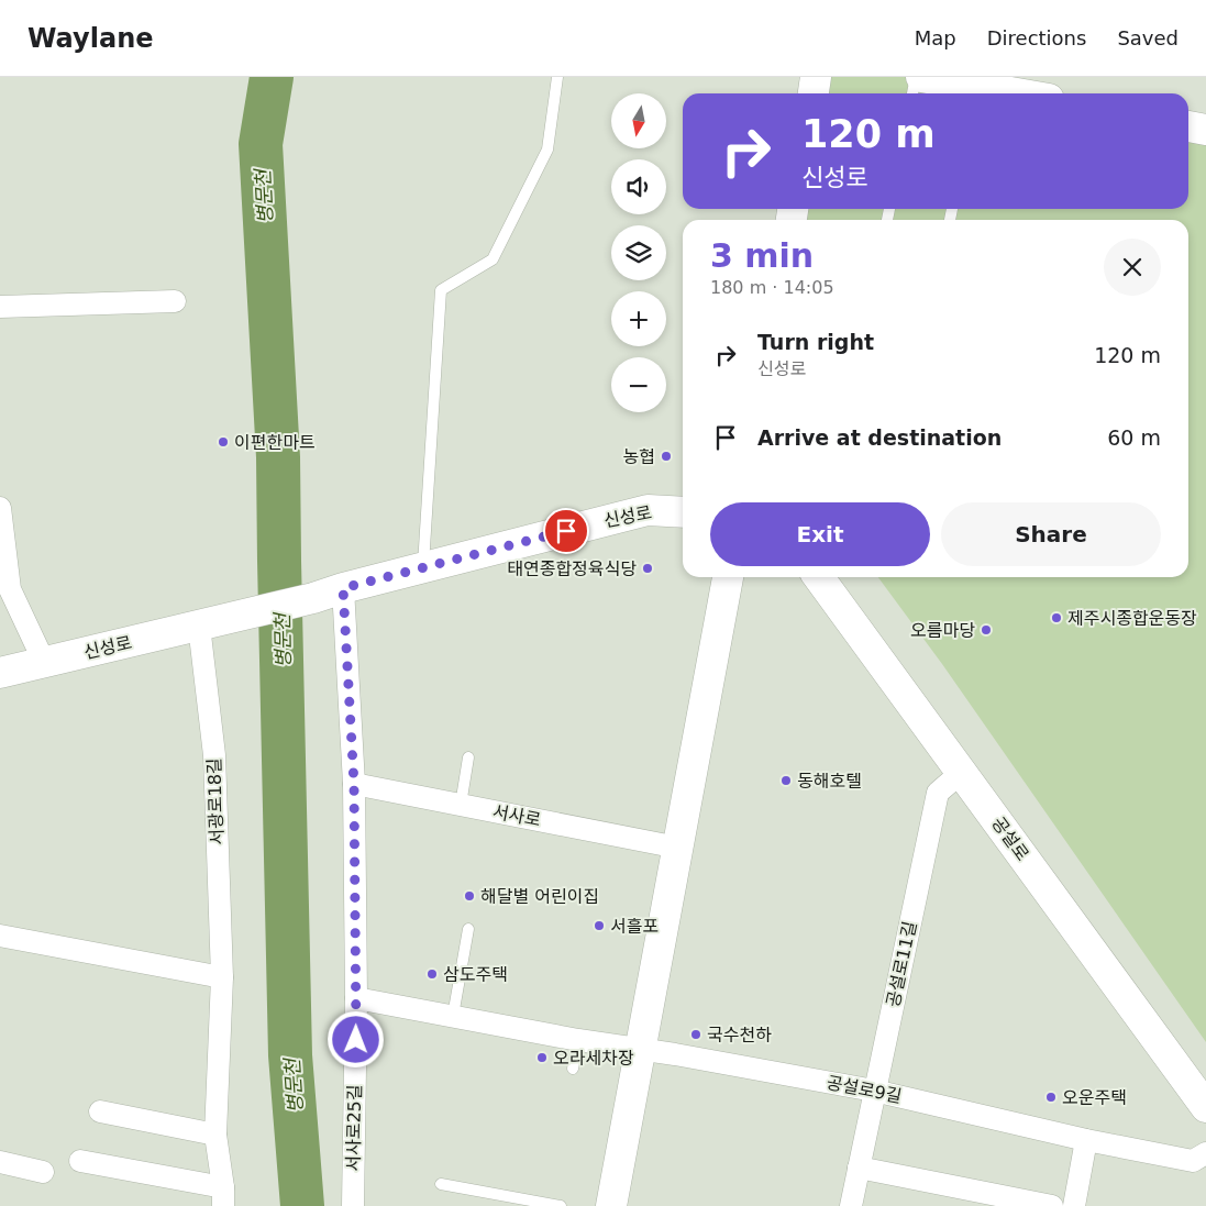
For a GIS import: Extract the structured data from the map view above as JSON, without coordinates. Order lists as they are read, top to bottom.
{
  "streets": {
    "street": [
      "신성로",
      "서광로18길",
      "서사로",
      "공설로",
      "공설로11길",
      "공설로9길",
      "서사로25길"
    ]
  },
  "crossings": [
    ["신성로", "서광로18길"],
    ["신성로", "서사로25길"],
    ["서사로", "서사로25길"],
    ["공설로", "공설로11길"],
    ["공설로11길", "공설로9길"]
  ],
  "water": ["병문천"],
  "places": [
    "이편한마트",
    "농협",
    "태연종합정육식당",
    "제주시종합운동장",
    "오름마당",
    "동해호텔",
    "해달별 어린이집",
    "서흘포",
    "삼도주택",
    "국수천하",
    "오라세차장",
    "오운주택"
  ],
  "north": "bottom",
  "page": {
    "header": "Waylane",
    "nav": ["Map", "Directions", "Saved"],
    "map_buttons": ["+", "−"],
    "turn": ["120 m", "신성로"],
    "heading": ["3 min", "180 m · 14:05"],
    "list": [
      {
        "name": "Turn right",
        "note": "신성로",
        "value": "120 m"
      },
      {
        "name": "Arrive at destination",
        "value": "60 m"
      }
    ],
    "buttons": ["Exit", "Share"]
  }
}
